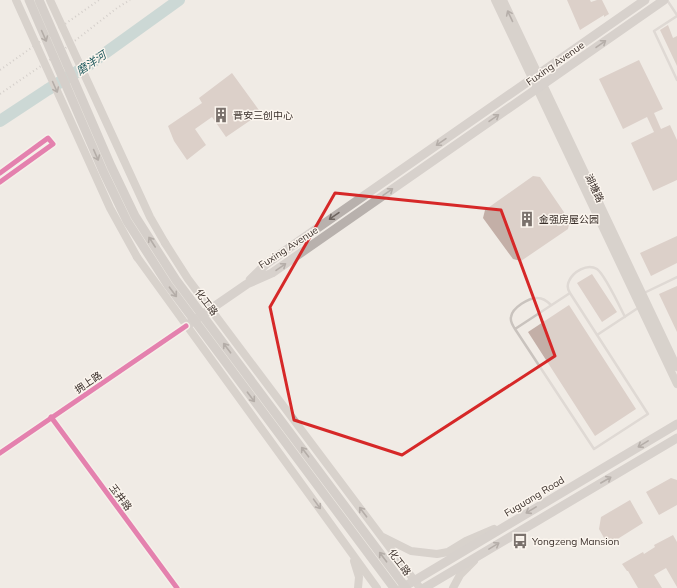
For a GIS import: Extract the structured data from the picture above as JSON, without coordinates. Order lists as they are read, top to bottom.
{
  "streets": {
    "highway": ["化工路"],
    "main road": ["Fuxing Avenue", "湖塘路", "Fuguang Road"],
    "street": ["拥上路", "玉井路"]
  },
  "crossings": [
    ["Fuxing Avenue", "湖塘路"],
    ["拥上路", "玉井路"]
  ],
  "water": ["磨洋河"],
  "places": {
    "building": ["晋安三创中心", "金强房屋公园"],
    "bus stop": ["Yongzeng Mansion"]
  }
}
